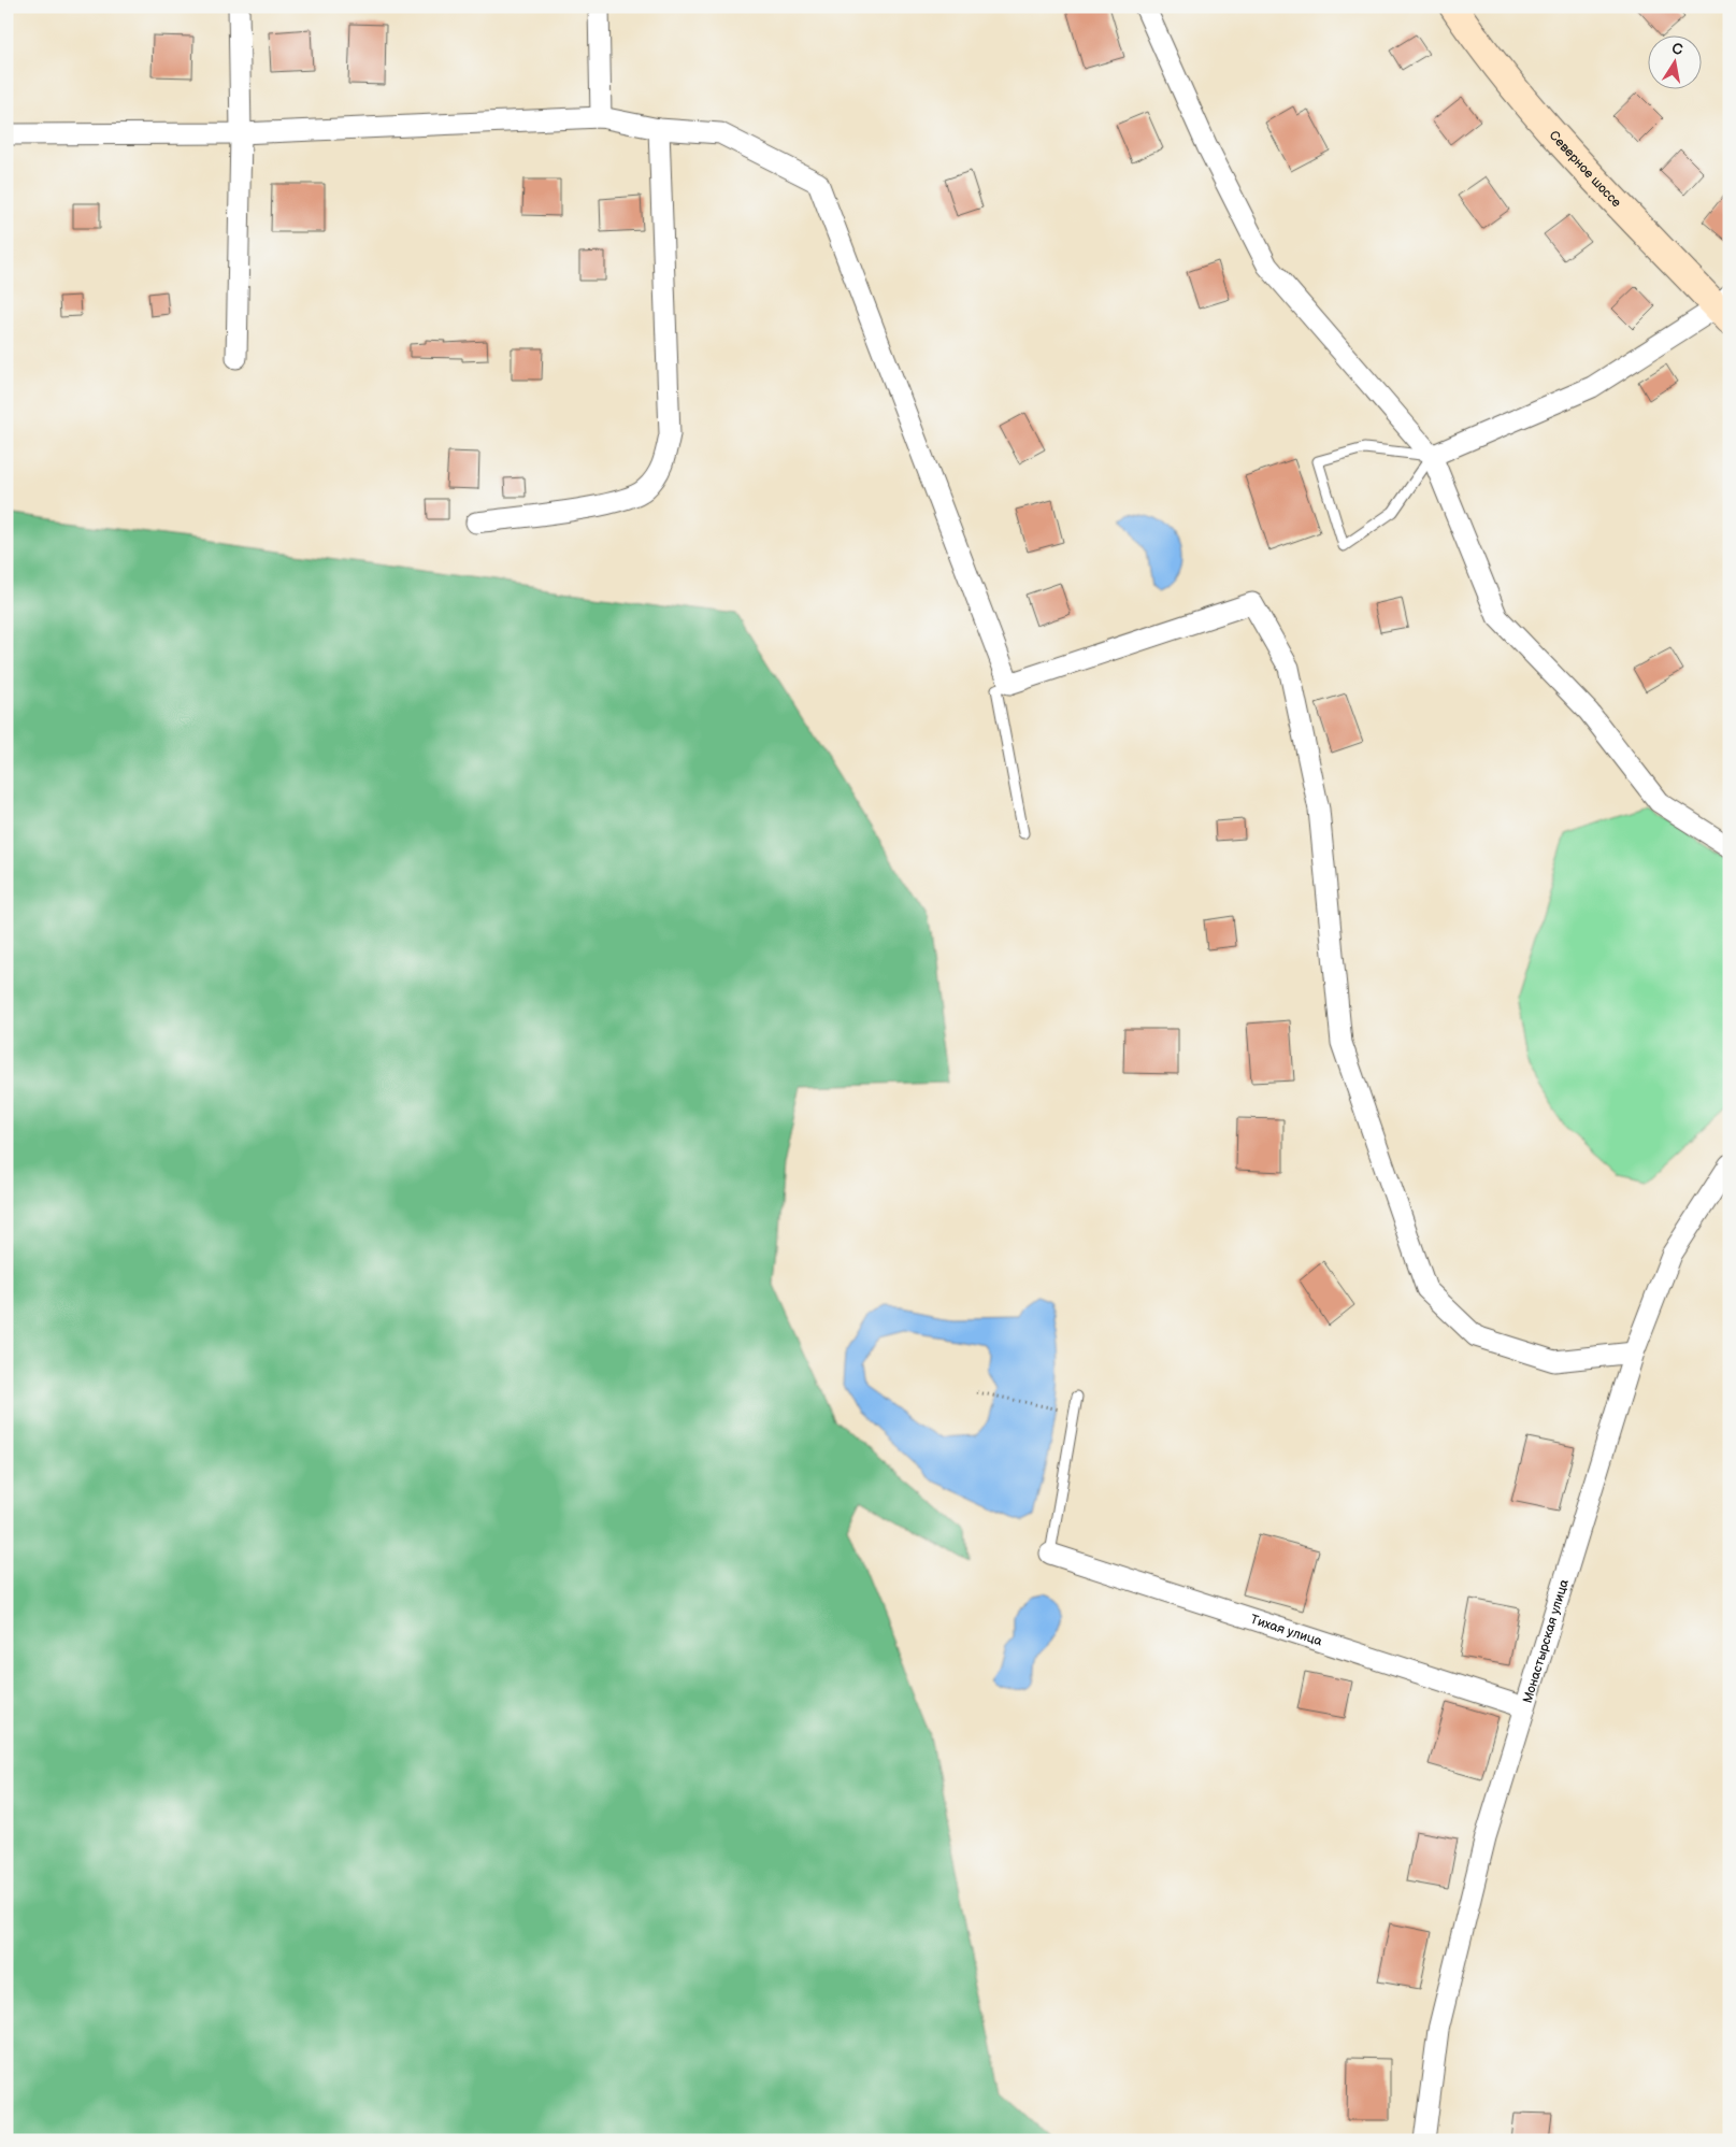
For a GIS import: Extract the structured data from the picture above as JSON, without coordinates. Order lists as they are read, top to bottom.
{
  "streets": {
    "main road": ["Северное шоссе"],
    "street": ["Тихая улица", "Монастырская улица"]
  },
  "crossings": [
    ["Тихая улица", "Монастырская улица"]
  ],
  "north": "top"
}
